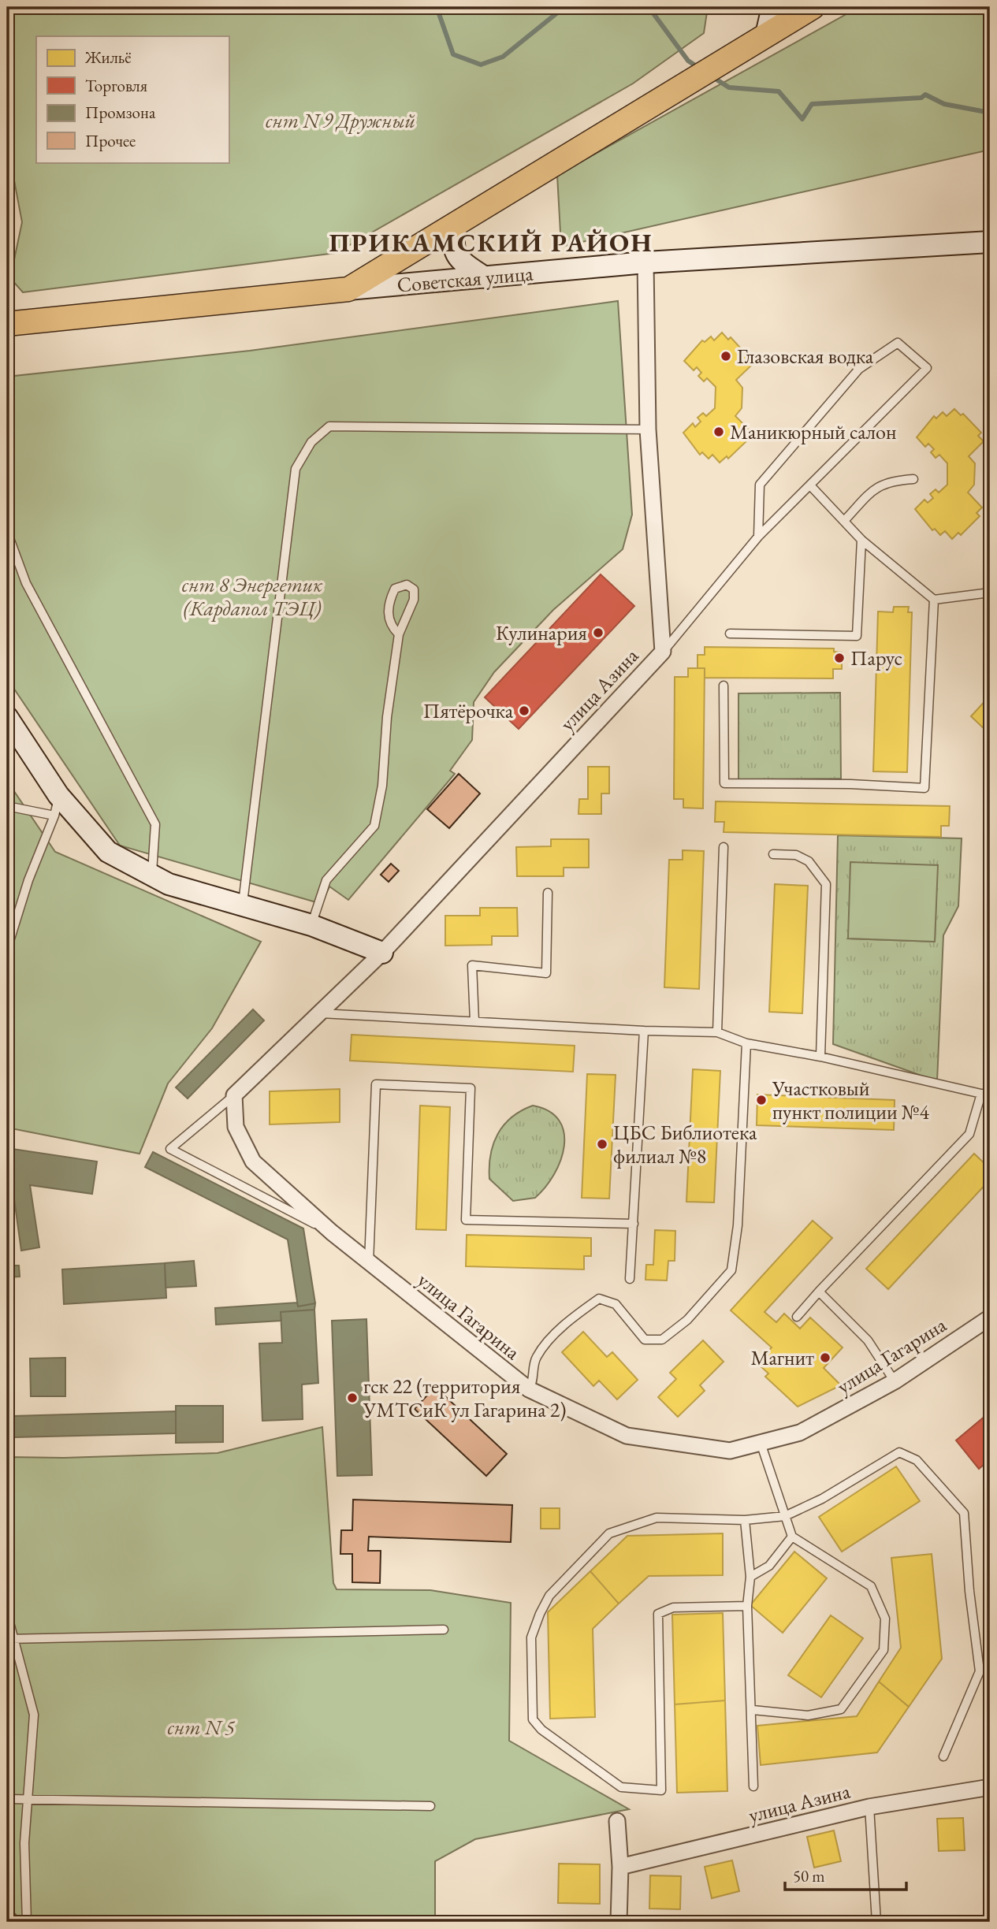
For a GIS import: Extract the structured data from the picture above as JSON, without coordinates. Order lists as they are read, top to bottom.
{
  "streets": {
    "main road": ["Советская улица"],
    "street": ["улица Азина", "улица Гагарина"]
  },
  "crossings": [
    ["Советская улица", "улица Азина"],
    ["улица Азина", "улица Гагарина"]
  ],
  "districts": ["ПРИКАМСКИЙ РАЙОН"],
  "parks": ["снт N 9 Дружный", "снт 8 Энергетик (Кардапол ТЭЦ)", "снт N 5"],
  "places": [
    "Глазовская водка",
    "Маникюрный салон",
    "Кулинария",
    "Парус",
    "Пятёрочка",
    "Участковый пункт полиции №4",
    "ЦБС Библиотека филиал №8",
    "Магнит",
    "гск 22 (территория УМТСиК ул Гагарина 2)"
  ],
  "legend": [
    "Жильё",
    "Торговля",
    "Промзона",
    "Прочее"
  ],
  "scale_bar": "50 m"
}
